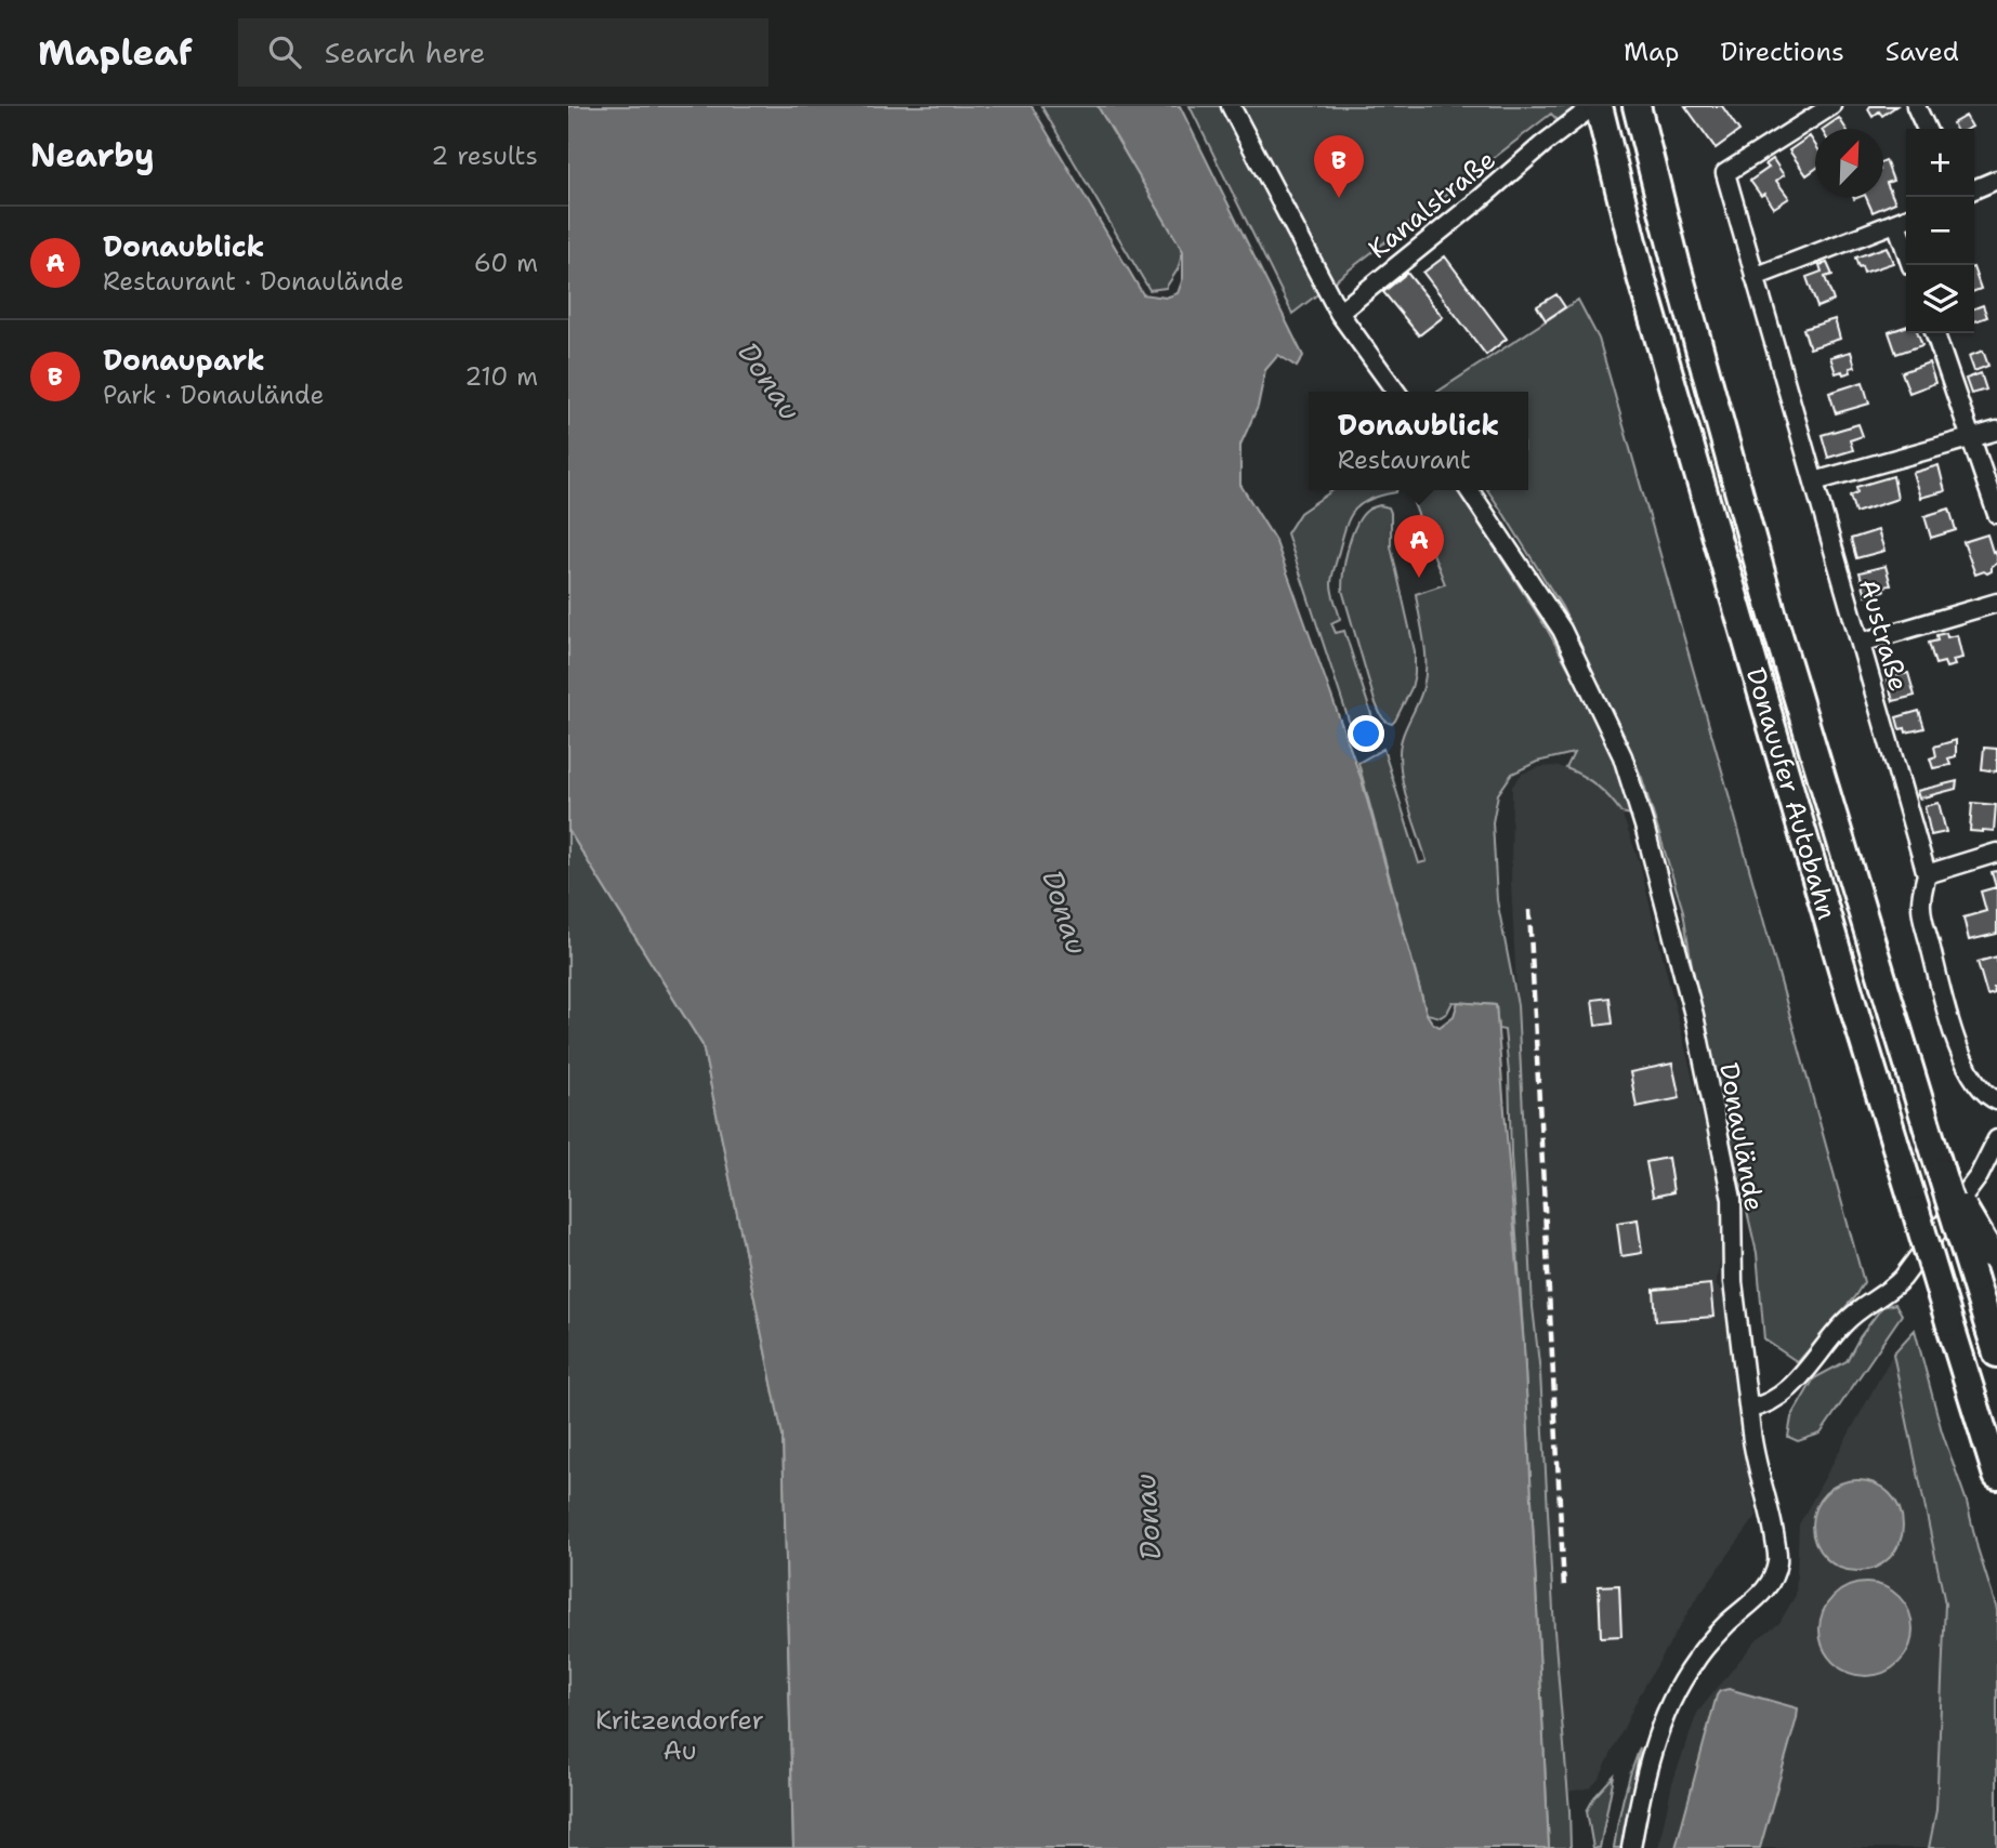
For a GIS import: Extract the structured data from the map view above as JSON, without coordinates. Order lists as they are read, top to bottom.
{
  "streets": {
    "highway": ["Donauufer Autobahn"],
    "street": ["Kanalstraße", "Austraße", "Donaulände"]
  },
  "crossings": [
    ["Kanalstraße", "Donauufer Autobahn"]
  ],
  "water": ["Donau"],
  "parks": ["Kritzendorfer Au"],
  "north": "top right",
  "page": {
    "header": "Mapleaf",
    "search": "Search here",
    "nav": ["Map", "Directions", "Saved"],
    "heading": ["Nearby", "2 results"],
    "map_buttons": ["+", "−"],
    "pins": ["B", "A"],
    "list": [
      {
        "mark": "A",
        "name": "Donaublick",
        "note": "Restaurant · Donaulände",
        "value": "60 m"
      },
      {
        "mark": "B",
        "name": "Donaupark",
        "note": "Park · Donaulände",
        "value": "210 m"
      }
    ],
    "popup": ["Donaublick", "Restaurant"]
  }
}
